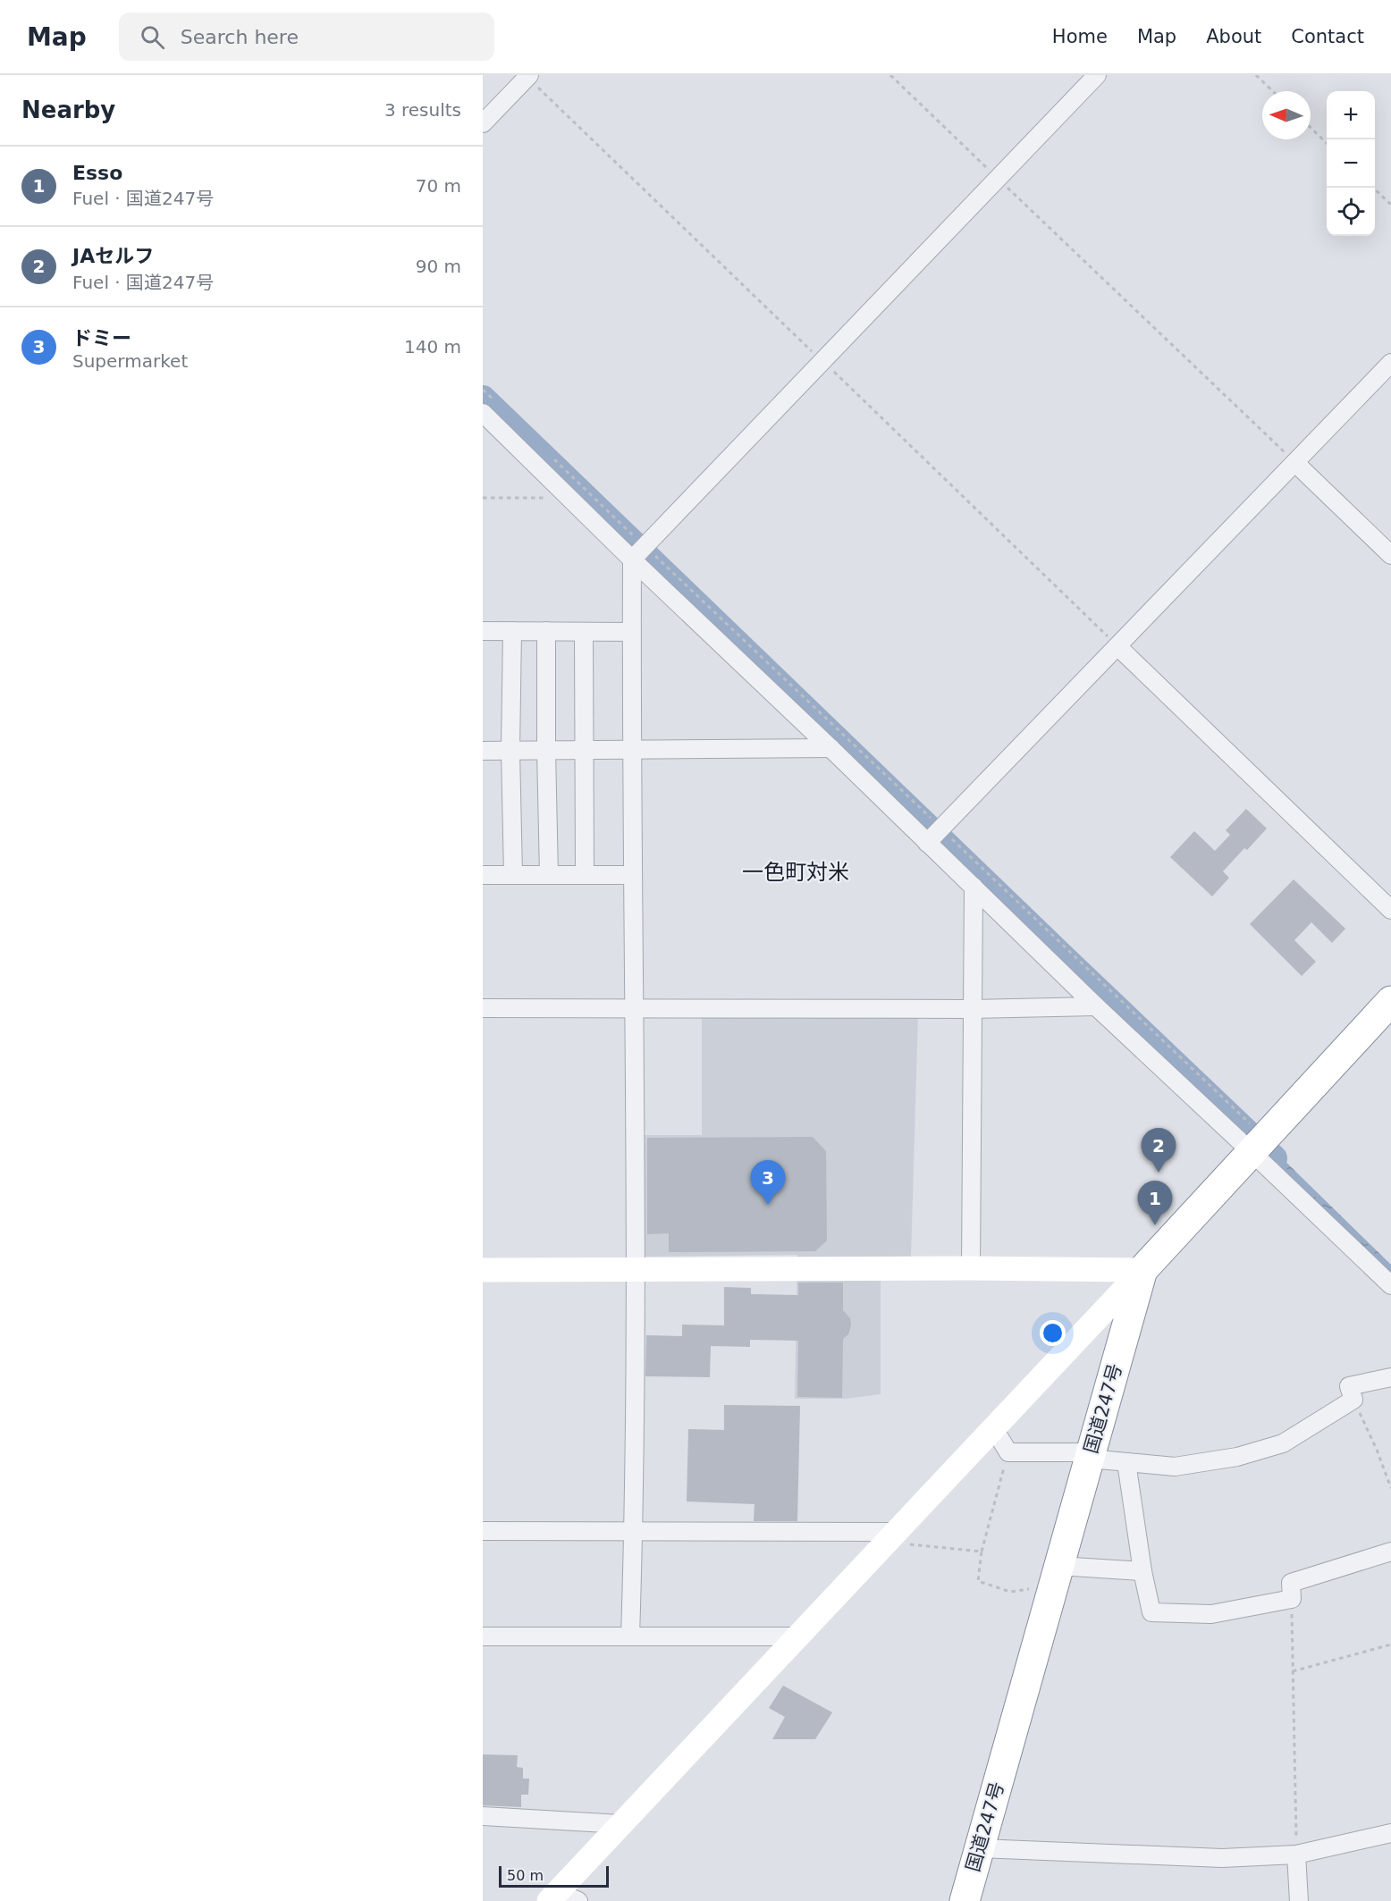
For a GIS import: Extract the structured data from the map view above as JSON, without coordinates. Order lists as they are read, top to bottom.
{
  "streets": {
    "highway": ["国道247号"]
  },
  "districts": ["一色町対米"],
  "scale_bar": "50 m",
  "north": "left",
  "page": {
    "header": "Map",
    "search": "Search here",
    "nav": [
      "Home",
      "Map",
      "About",
      "Contact"
    ],
    "heading": ["Nearby", "3 results"],
    "map_buttons": ["+", "−"],
    "list": [
      {
        "mark": "1",
        "name": "Esso",
        "note": "Fuel · 国道247号",
        "value": "70 m"
      },
      {
        "mark": "2",
        "name": "JAセルフ",
        "note": "Fuel · 国道247号",
        "value": "90 m"
      },
      {
        "mark": "3",
        "name": "ドミー",
        "note": "Supermarket",
        "value": "140 m"
      }
    ],
    "pins": ["2", "3", "1"],
    "scale": "50 m"
  }
}
